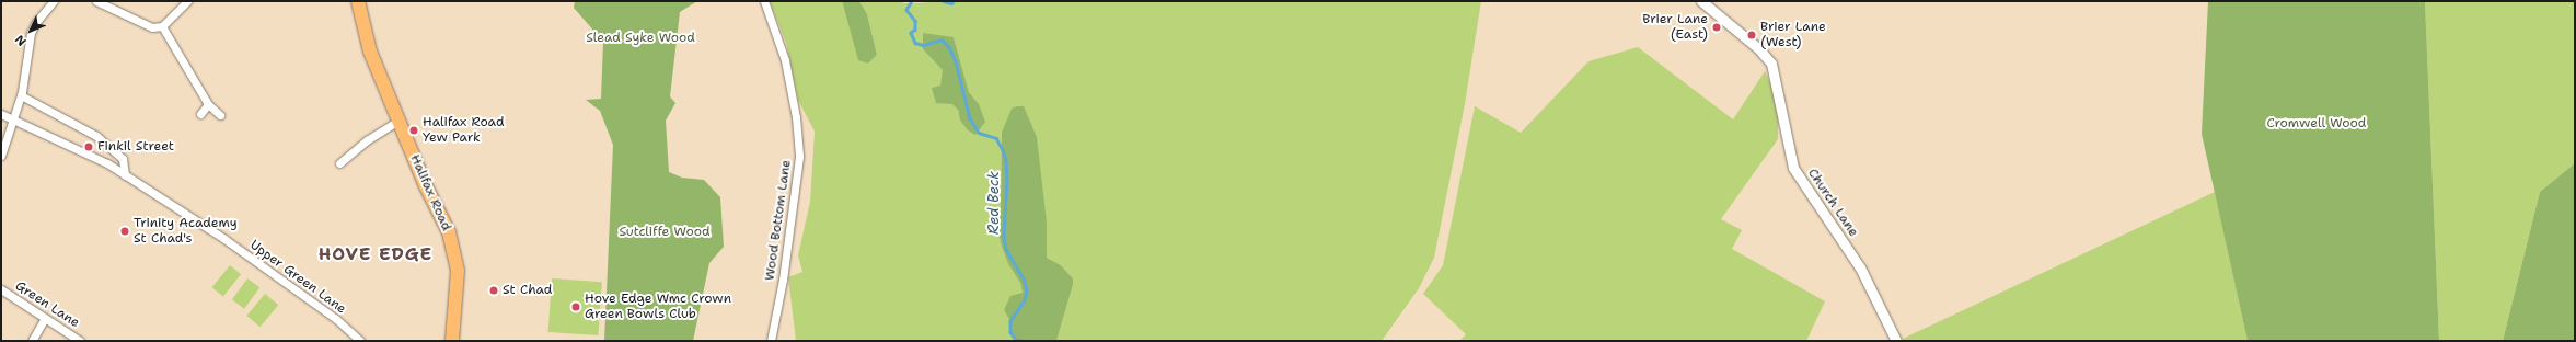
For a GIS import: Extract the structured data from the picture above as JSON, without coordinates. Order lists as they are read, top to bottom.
{
  "streets": {
    "main road": ["Halifax Road"],
    "street": [
      "Church Lane",
      "Wood Bottom Lane",
      "Upper Green Lane",
      "Green Lane"
    ]
  },
  "districts": ["HOVE EDGE"],
  "water": ["Red Beck"],
  "parks": ["Slead Syke Wood", "Cromwell Wood", "Sutcliffe Wood"],
  "places": [
    "Brier Lane (East)",
    "Brier Lane (West)",
    "Halifax Road Yew Park",
    "Finkil Street",
    "Trinity Academy St Chad's",
    "St Chad",
    "Hove Edge Wmc Crown Green Bowls Club"
  ],
  "north": "bottom left"
}
